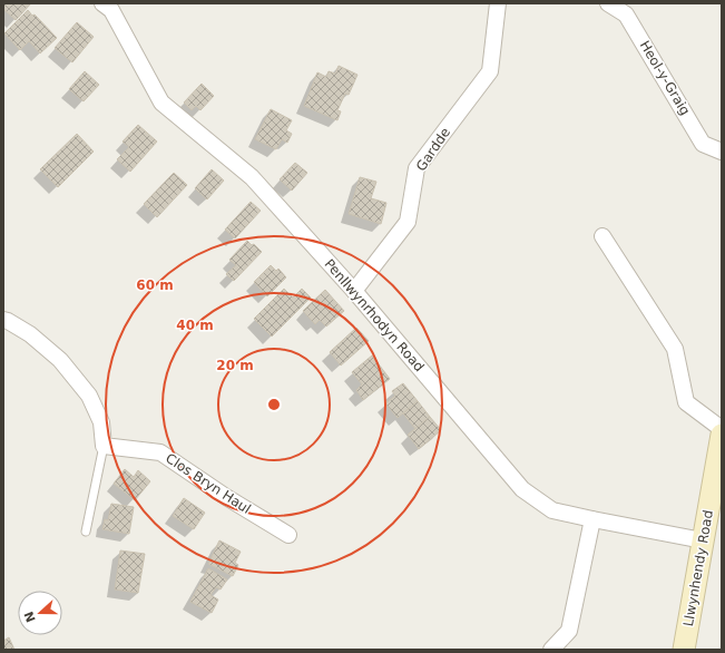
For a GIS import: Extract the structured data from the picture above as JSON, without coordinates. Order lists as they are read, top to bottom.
{
  "streets": {
    "main road": ["Llwynhendy Road"],
    "street": [
      "Heol-y-Graig",
      "Gardde",
      "Penllwynrhodyn Road",
      "Clos Bryn Haul"
    ]
  },
  "crossings": [
    ["Gardde", "Penllwynrhodyn Road"],
    ["Penllwynrhodyn Road", "Llwynhendy Road"]
  ],
  "north": "left",
  "rings": ["60 m", "40 m", "20 m"]
}
